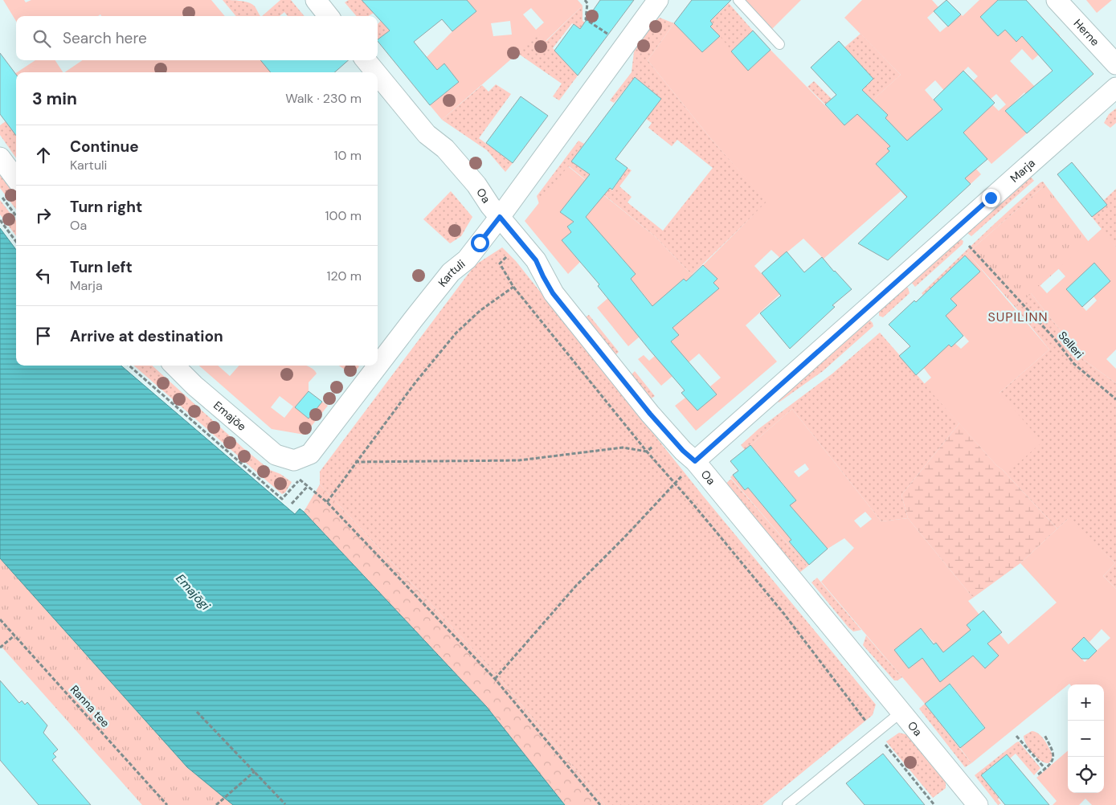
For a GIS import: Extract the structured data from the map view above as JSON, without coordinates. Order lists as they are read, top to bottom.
{
  "streets": {
    "street": [
      "Herne",
      "Marja",
      "Oa",
      "Kartuli",
      "Emajõe"
    ],
    "path": ["Selleri", "Ranna tee"]
  },
  "crossings": [
    ["Marja", "Oa"],
    ["Oa", "Kartuli"],
    ["Kartuli", "Emajõe"]
  ],
  "districts": ["SUPILINN"],
  "water": ["Emajõgi"],
  "page": {
    "search": "Search here",
    "heading": ["3 min", "Walk · 230 m"],
    "list": [
      ["Continue", "Kartuli", "10 m"],
      ["Turn right", "Oa", "100 m"],
      ["Turn left", "Marja", "120 m"],
      "Arrive at destination"
    ],
    "map_buttons": ["+", "−"]
  }
}
